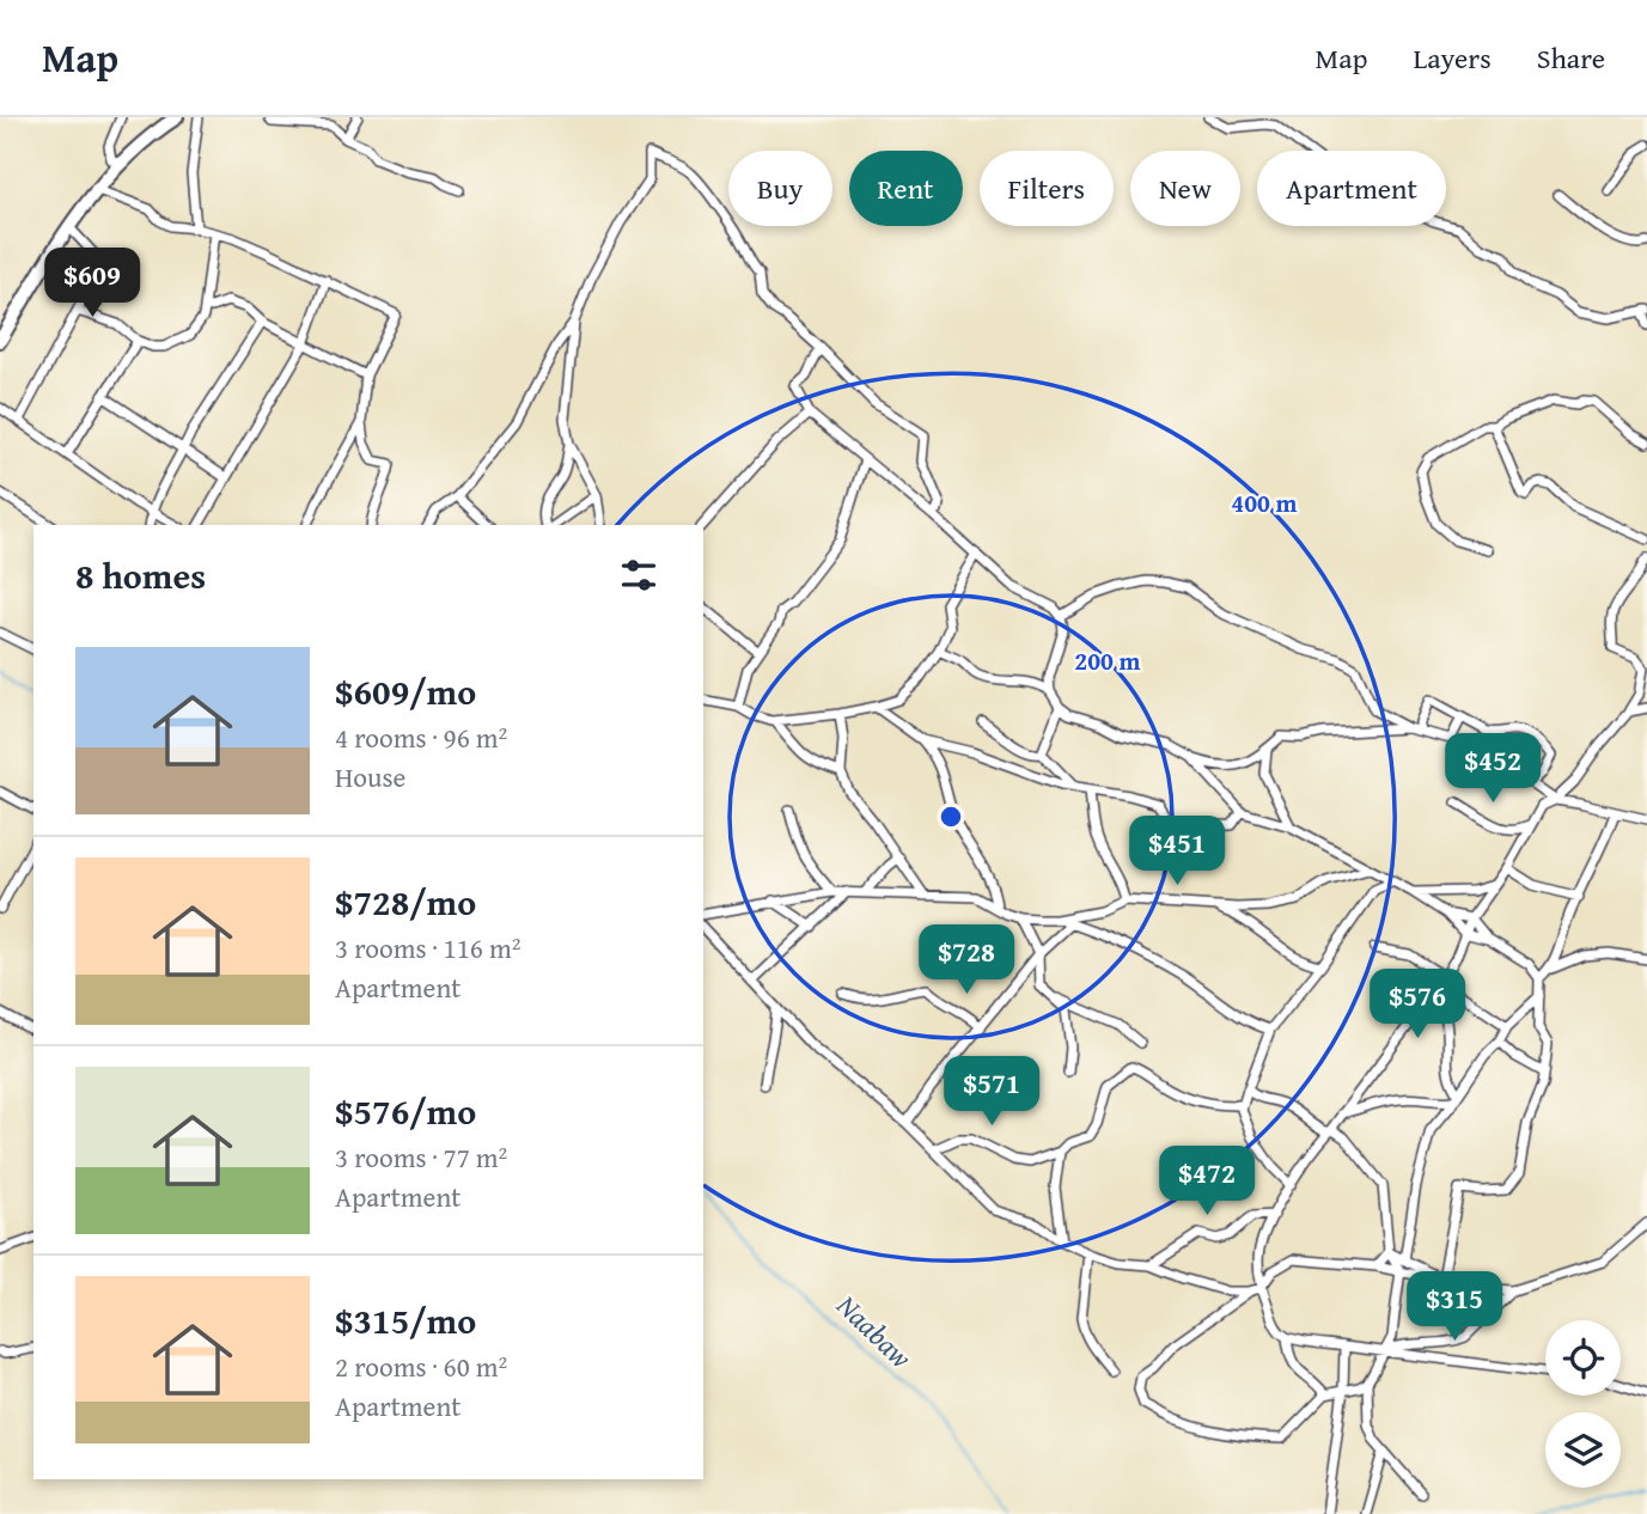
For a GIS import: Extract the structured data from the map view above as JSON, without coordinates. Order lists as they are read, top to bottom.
{
  "water": ["Naabaw"],
  "page": {
    "header": "Map",
    "nav": ["Map", "Layers", "Share"],
    "chip": [
      "Buy",
      "Rent",
      "Filters",
      "New",
      "Apartment"
    ],
    "price": [
      "$609",
      "$452",
      "$451",
      "$728",
      "$576",
      "$571",
      "$472",
      "$315"
    ],
    "heading": "8 homes",
    "list": [
      {
        "name": "$609/mo",
        "note": "4 rooms · 96 m² · House"
      },
      {
        "name": "$728/mo",
        "note": "3 rooms · 116 m² · Apartment"
      },
      {
        "name": "$576/mo",
        "note": "3 rooms · 77 m² · Apartment"
      },
      {
        "name": "$315/mo",
        "note": "2 rooms · 60 m² · Apartment"
      }
    ]
  },
  "rings": ["400 m", "200 m"]
}
